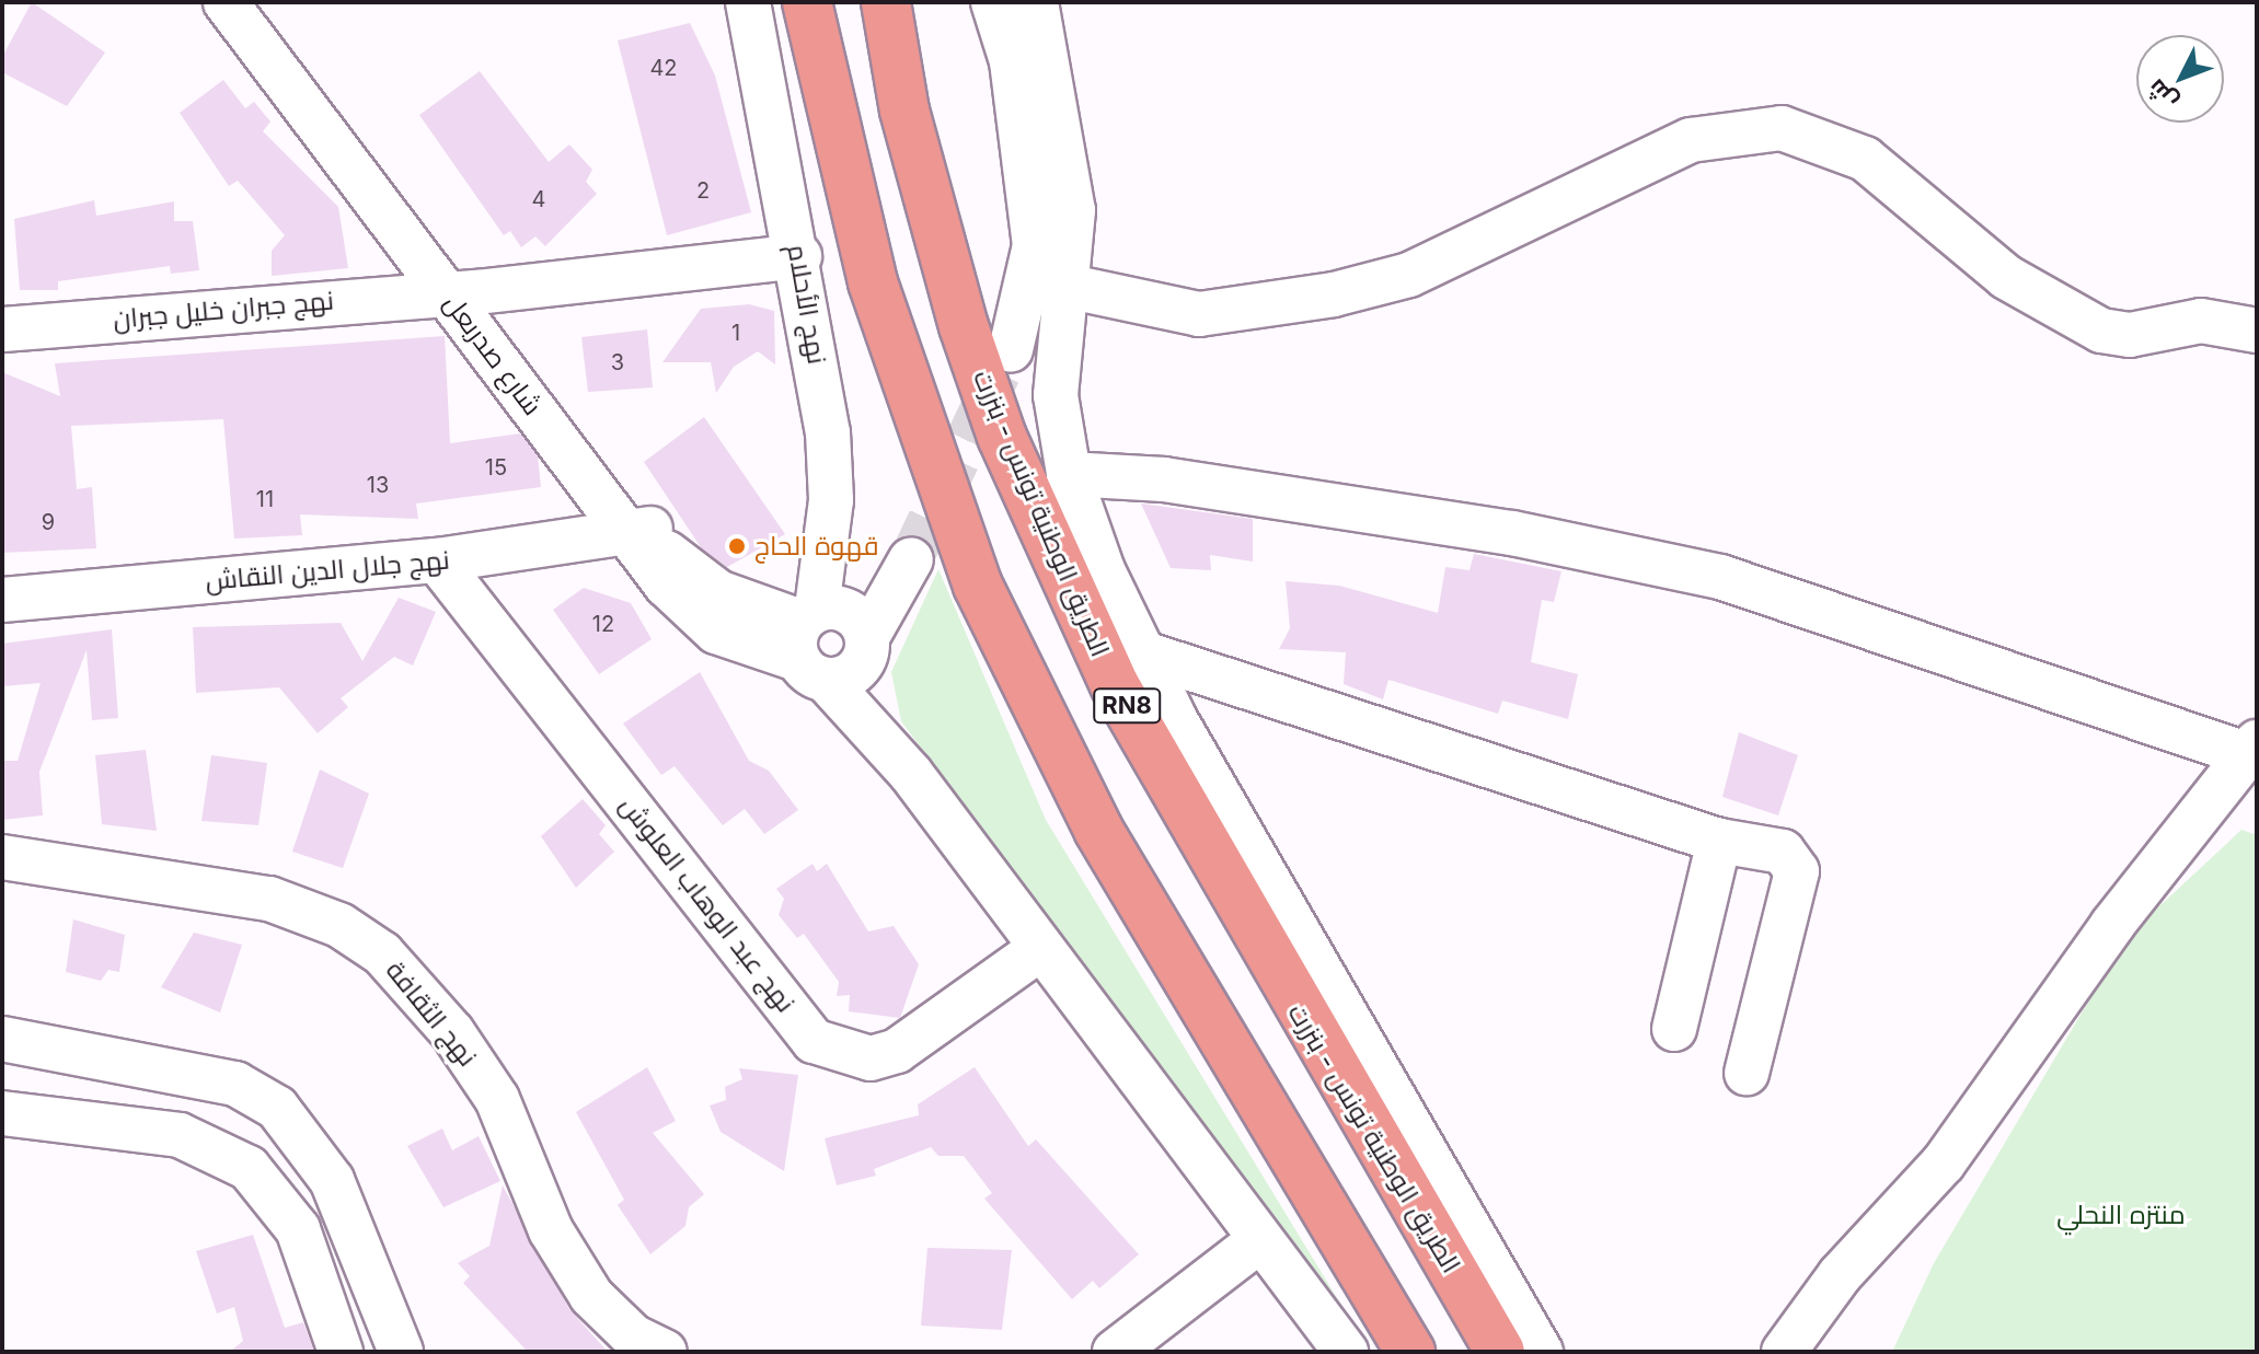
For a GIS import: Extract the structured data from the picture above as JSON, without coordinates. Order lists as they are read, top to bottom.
{
  "streets": {
    "highway": ["الطريق الوطنية تونس - بنزرت", "RN8"],
    "street": [
      "نهج الأحلام",
      "نهج جبران خليل جبران",
      "شارع صدربعل",
      "نهج جلال الدين النقاش",
      "نهج عبد الوهاب العلوش",
      "نهج الثقافة"
    ]
  },
  "crossings": [
    ["نهج الأحلام", "نهج جبران خليل جبران"],
    ["نهج الأحلام", "شارع صدربعل"],
    ["نهج جبران خليل جبران", "شارع صدربعل"],
    ["شارع صدربعل", "نهج جلال الدين النقاش"],
    ["نهج جلال الدين النقاش", "نهج عبد الوهاب العلوش"]
  ],
  "parks": ["منتزه النحلي"],
  "places": ["قهوة الحاج"],
  "house_numbers": [
    "42",
    "2",
    "4",
    "1",
    "3",
    "15",
    "13",
    "11",
    "9",
    "12"
  ],
  "north": "bottom left"
}
